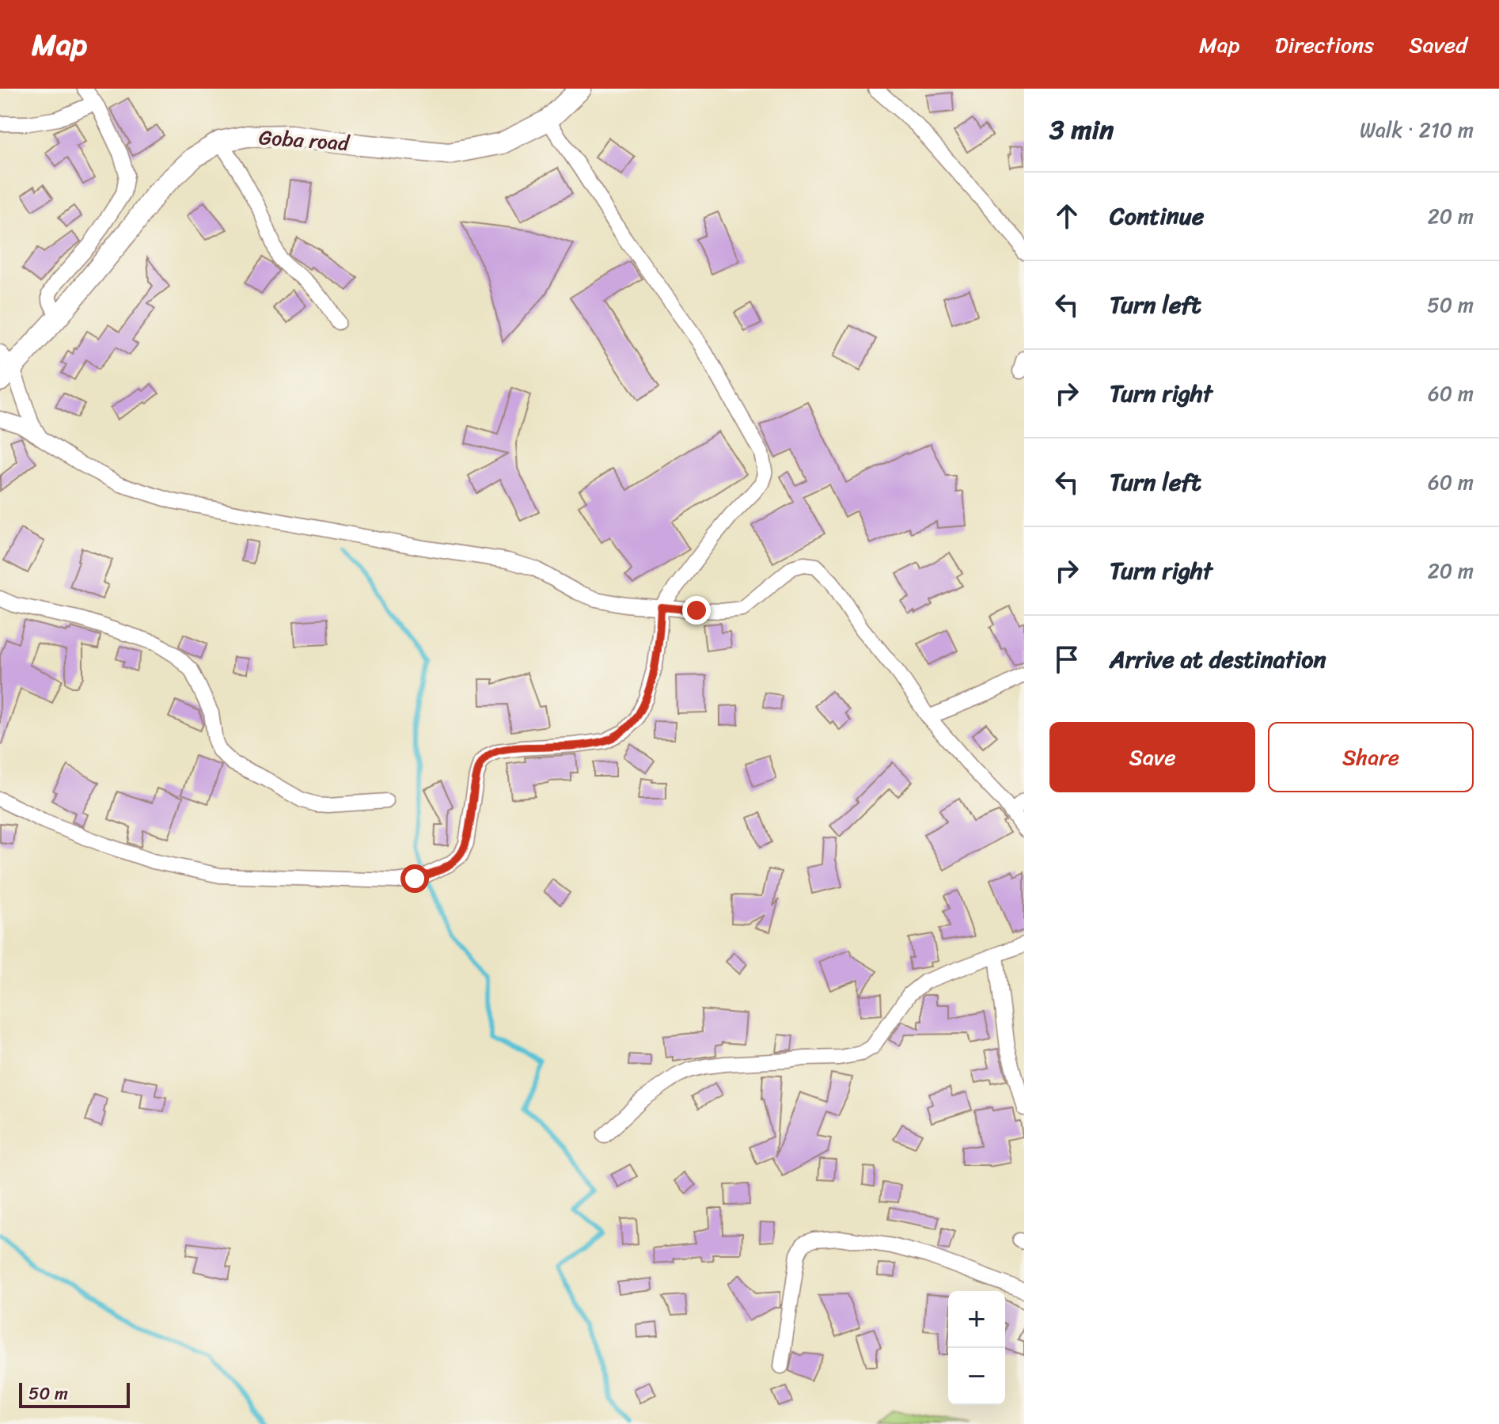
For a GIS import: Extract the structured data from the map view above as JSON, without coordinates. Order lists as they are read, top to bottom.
{
  "streets": {
    "street": ["Goba road"]
  },
  "scale_bar": "50 m",
  "page": {
    "header": "Map",
    "nav": ["Map", "Directions", "Saved"],
    "heading": ["3 min", "Walk · 210 m"],
    "list": [
      ["Continue", "20 m"],
      ["Turn left", "50 m"],
      ["Turn right", "60 m"],
      ["Turn left", "60 m"],
      ["Turn right", "20 m"],
      "Arrive at destination"
    ],
    "buttons": ["Save", "Share"],
    "map_buttons": ["+", "−"],
    "scale": "50 m"
  }
}
